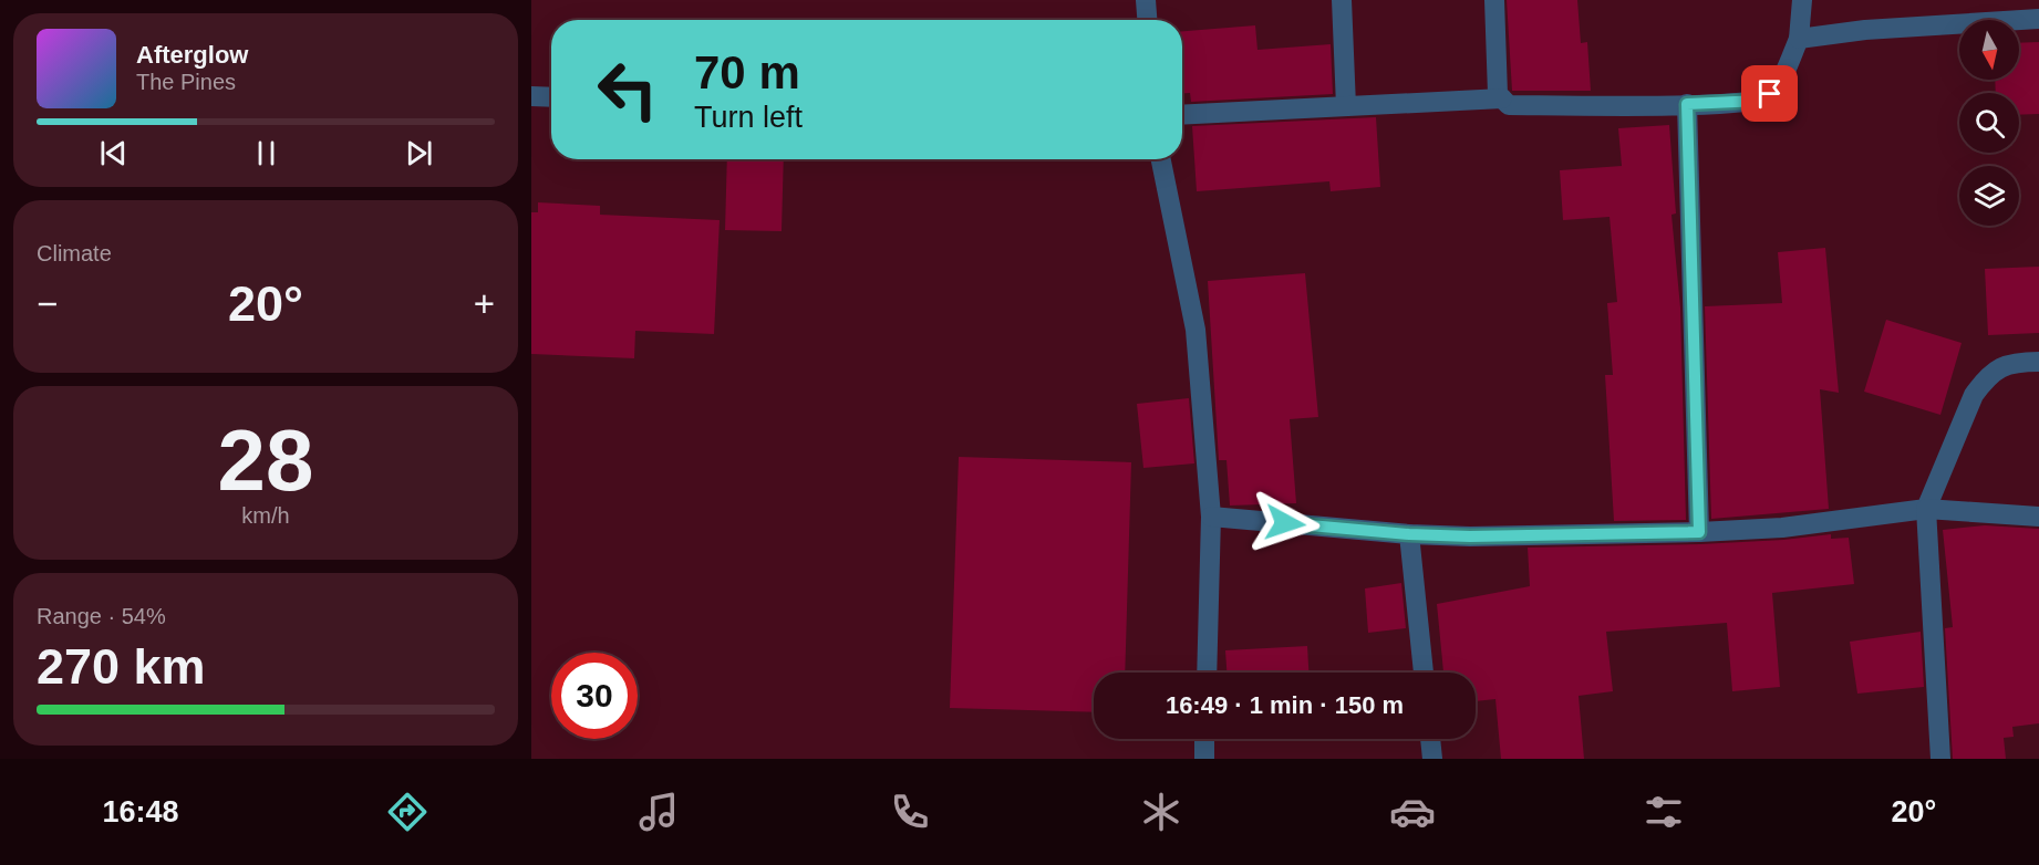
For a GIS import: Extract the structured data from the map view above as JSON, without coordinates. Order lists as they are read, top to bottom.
{
  "north": "bottom",
  "page": {
    "turn": ["70 m", "Turn left"],
    "song": ["Afterglow", "The Pines"],
    "tile": [
      "Climate",
      ["28", "km/h"],
      ["Range · 54%", "270 km"]
    ],
    "heat": ["−", "20°", "+"],
    "limit": "30",
    "trip": "16:49 · 1 min · 150 m",
    "tabs": ["16:48", "20°"]
  }
}
